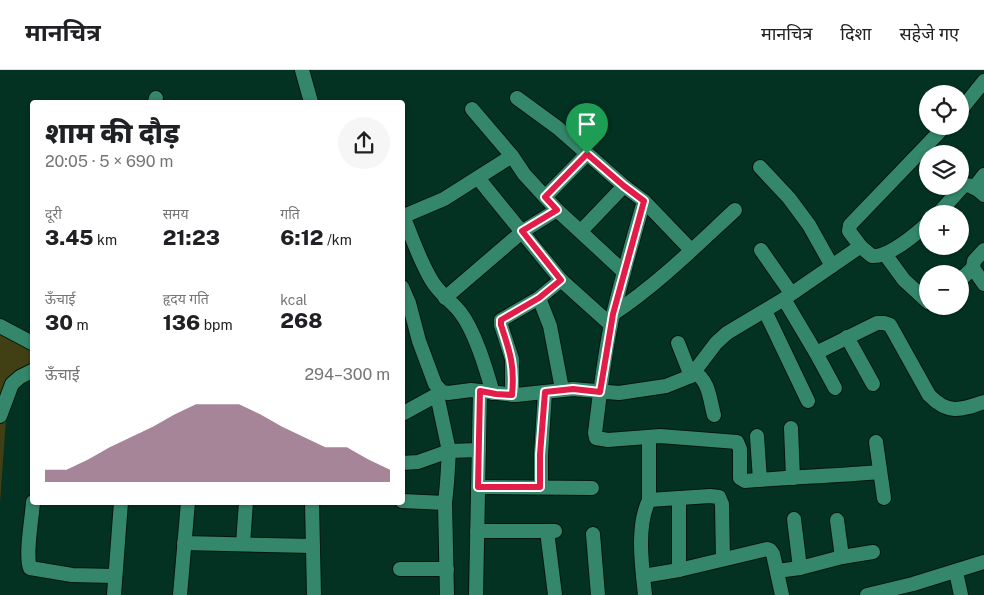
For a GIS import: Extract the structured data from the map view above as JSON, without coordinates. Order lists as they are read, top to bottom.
{
  "page": {
    "header": "मानचित्र",
    "nav": ["मानचित्र", "दिशा", "सहेजे गए"],
    "map_buttons": ["+", "−"],
    "heading": ["शाम की दौड़", "20:05 · 5 × 690 m"],
    "stats": [
      ["दूरी", "3.45 km"],
      ["समय", "21:23"],
      ["गति", "6:12 /km"],
      ["ऊँचाई", "30 m"],
      ["हृदय गति", "136 bpm"],
      ["kcal", "268"]
    ],
    "chart": ["ऊँचाई", "294–300 m"]
  }
}
